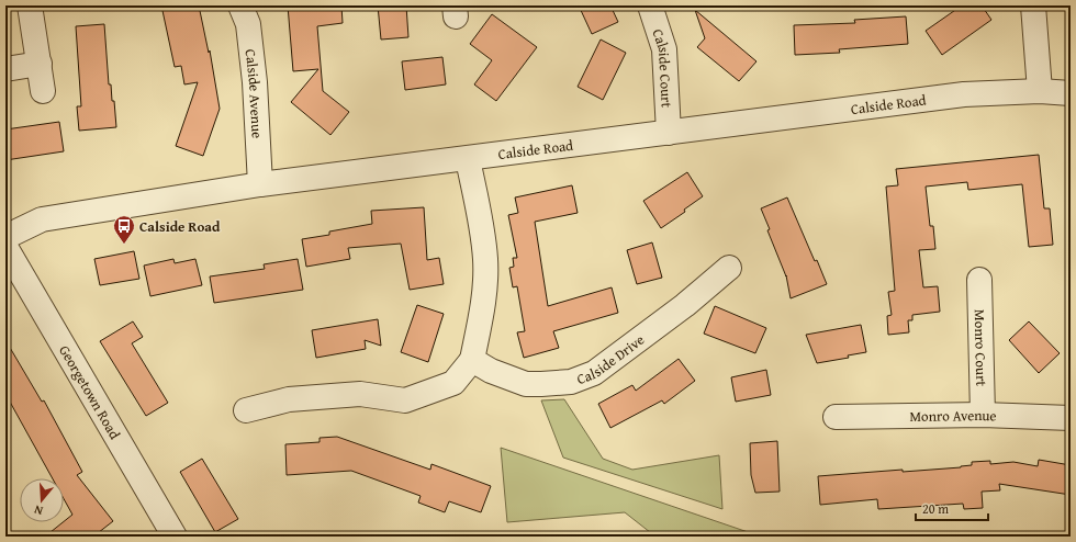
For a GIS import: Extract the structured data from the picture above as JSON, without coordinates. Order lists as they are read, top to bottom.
{
  "streets": {
    "street": [
      "Calside Court",
      "Calside Avenue",
      "Calside Road",
      "Monro Court",
      "Calside Drive",
      "Georgetown Road",
      "Monro Avenue"
    ]
  },
  "crossings": [
    ["Calside Court", "Calside Road"],
    ["Calside Avenue", "Calside Road"],
    ["Monro Court", "Monro Avenue"]
  ],
  "places": {
    "bus stop": ["Calside Road"]
  },
  "scale_bar": "20 m",
  "north": "bottom"
}
